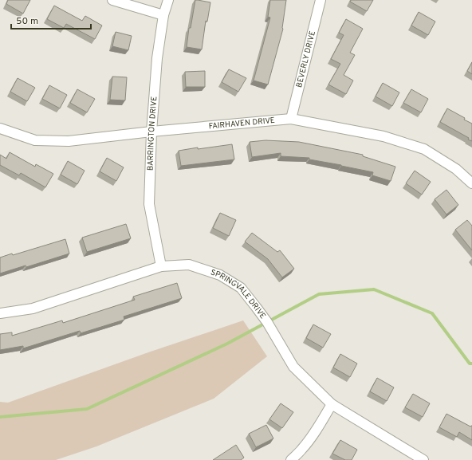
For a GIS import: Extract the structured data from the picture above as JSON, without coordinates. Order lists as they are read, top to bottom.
{
  "streets": {
    "street": [
      "BEVERLY DRIVE",
      "FAIRHAVEN DRIVE",
      "BARRINGTON DRIVE",
      "SPRINGVALE DRIVE"
    ]
  },
  "crossings": [
    ["BEVERLY DRIVE", "FAIRHAVEN DRIVE"],
    ["FAIRHAVEN DRIVE", "BARRINGTON DRIVE"],
    ["BARRINGTON DRIVE", "SPRINGVALE DRIVE"]
  ],
  "scale_bar": "50 m"
}
